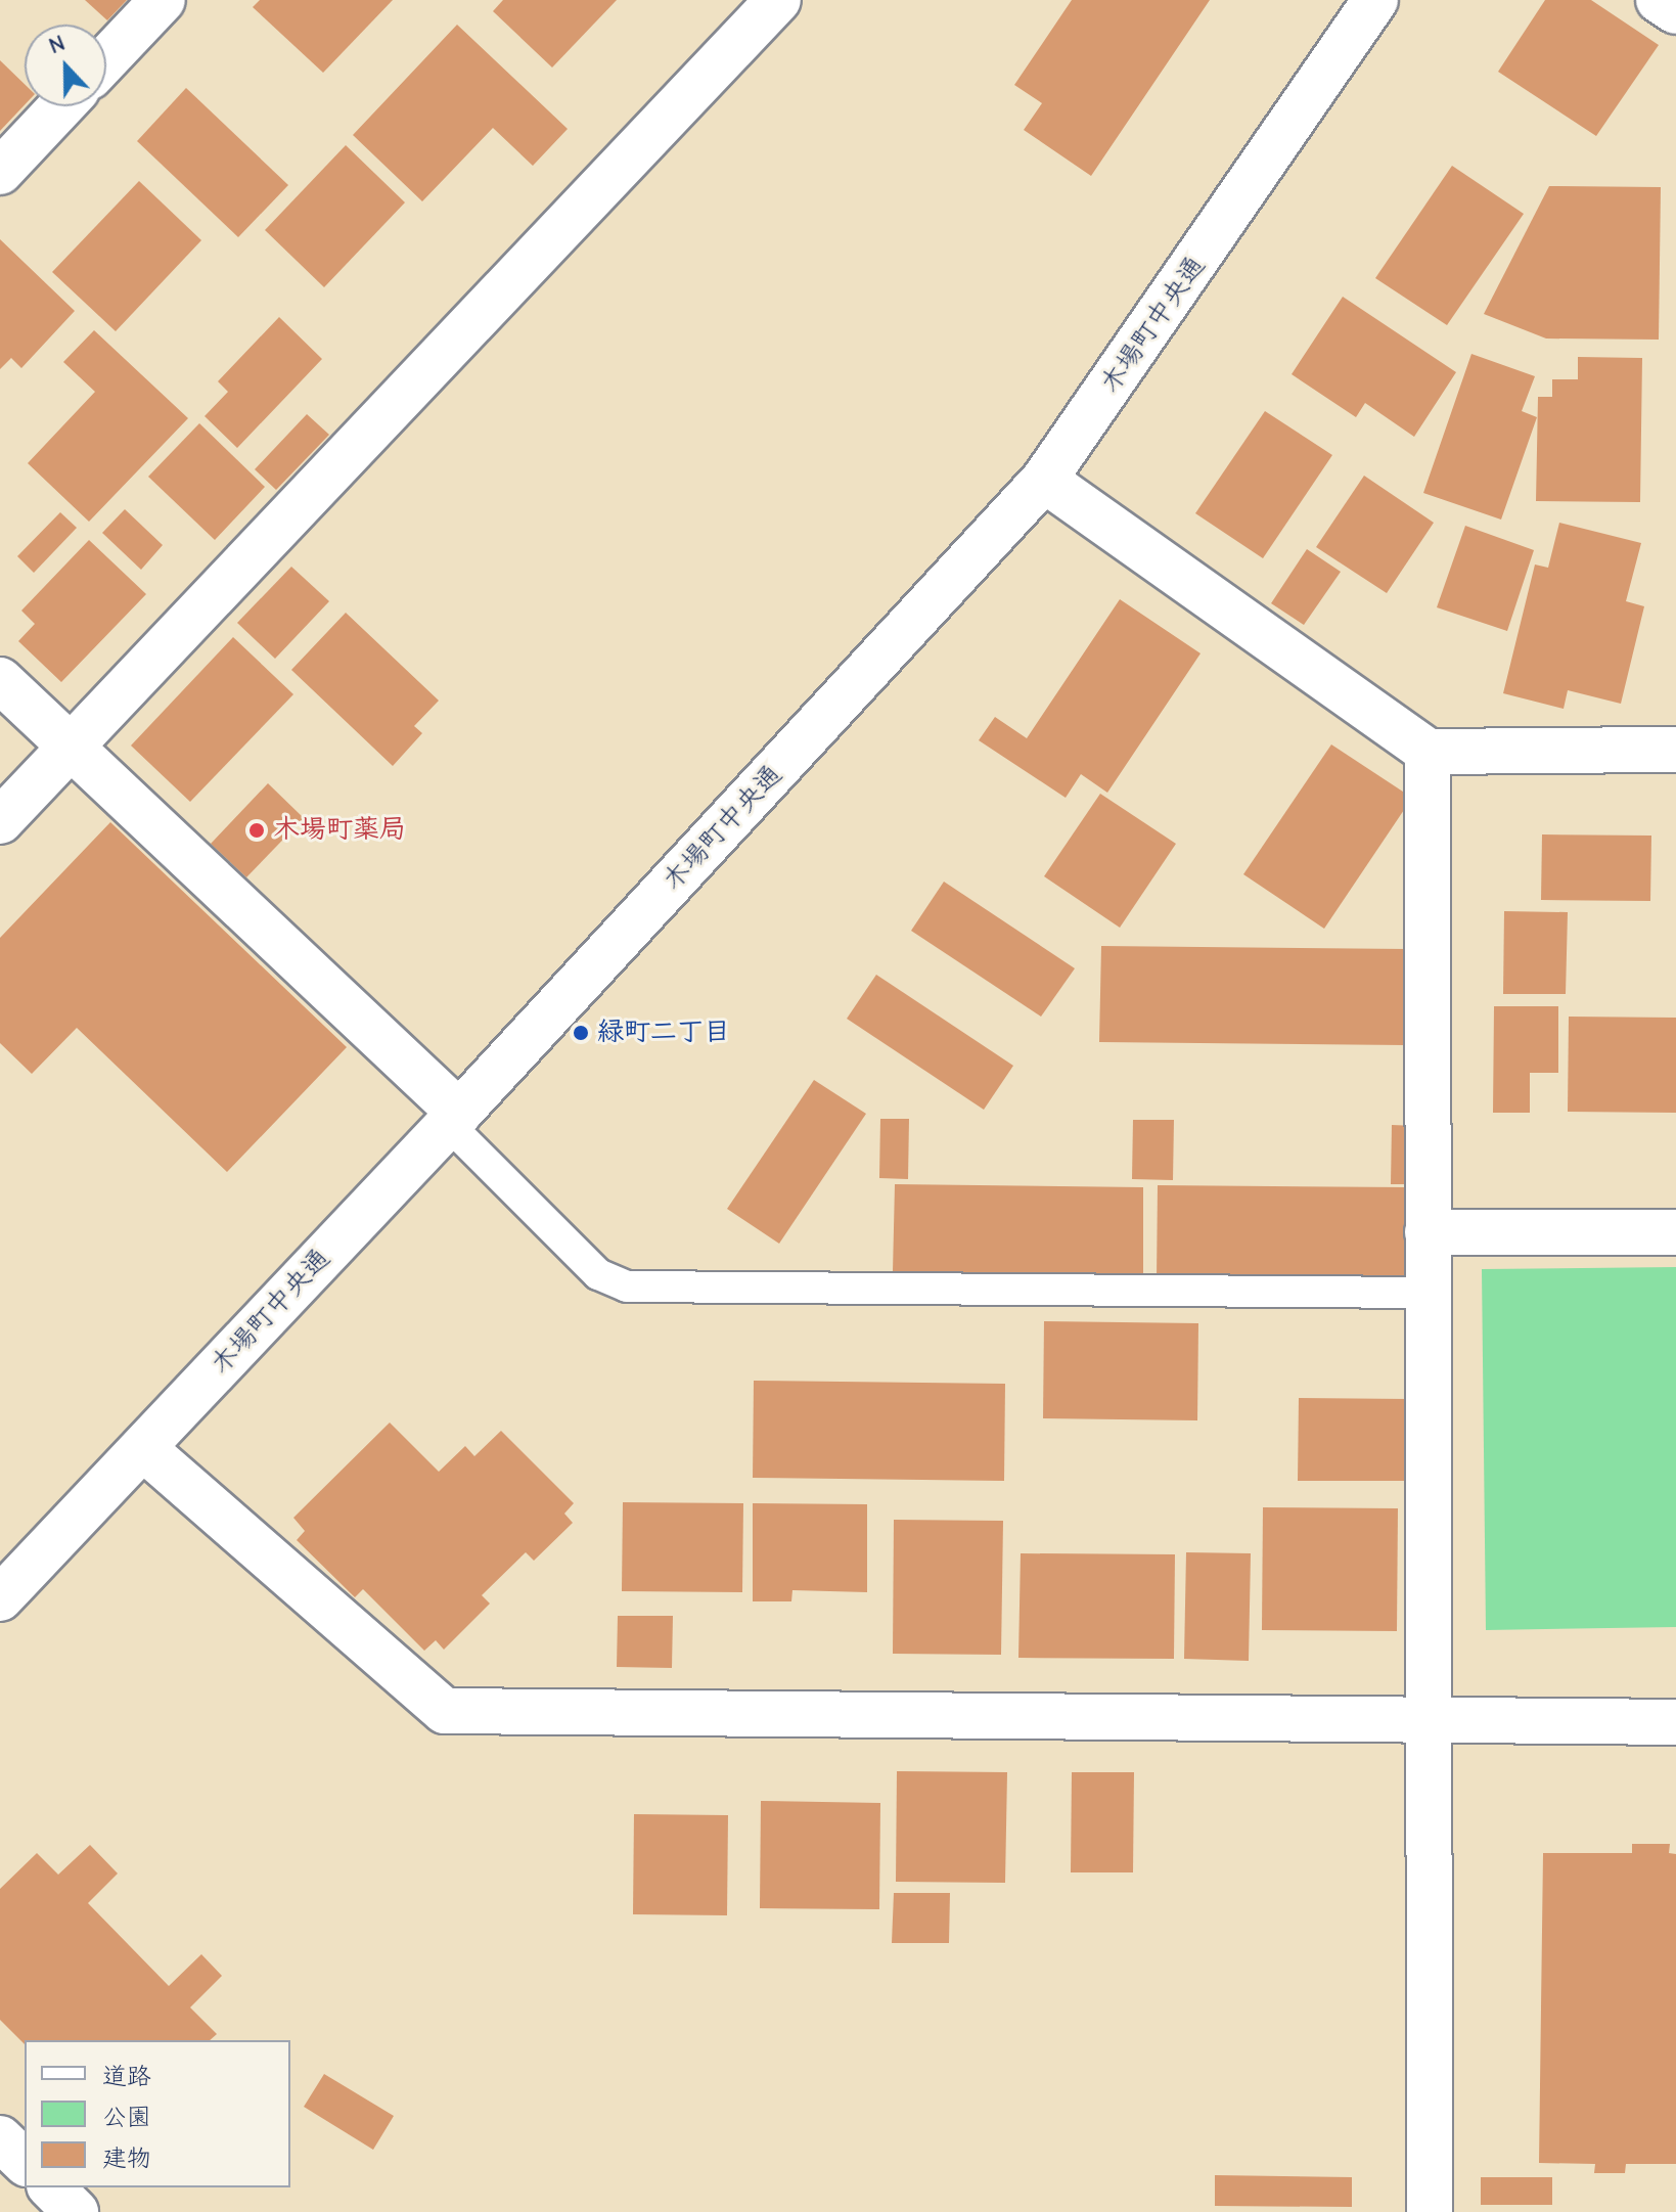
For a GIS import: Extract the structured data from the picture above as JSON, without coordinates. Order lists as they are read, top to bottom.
{
  "streets": {
    "street": ["木場町中央通"]
  },
  "places": ["木場町薬局", "緑町二丁目"],
  "legend": ["道路", "公園", "建物"],
  "north": "top"
}
